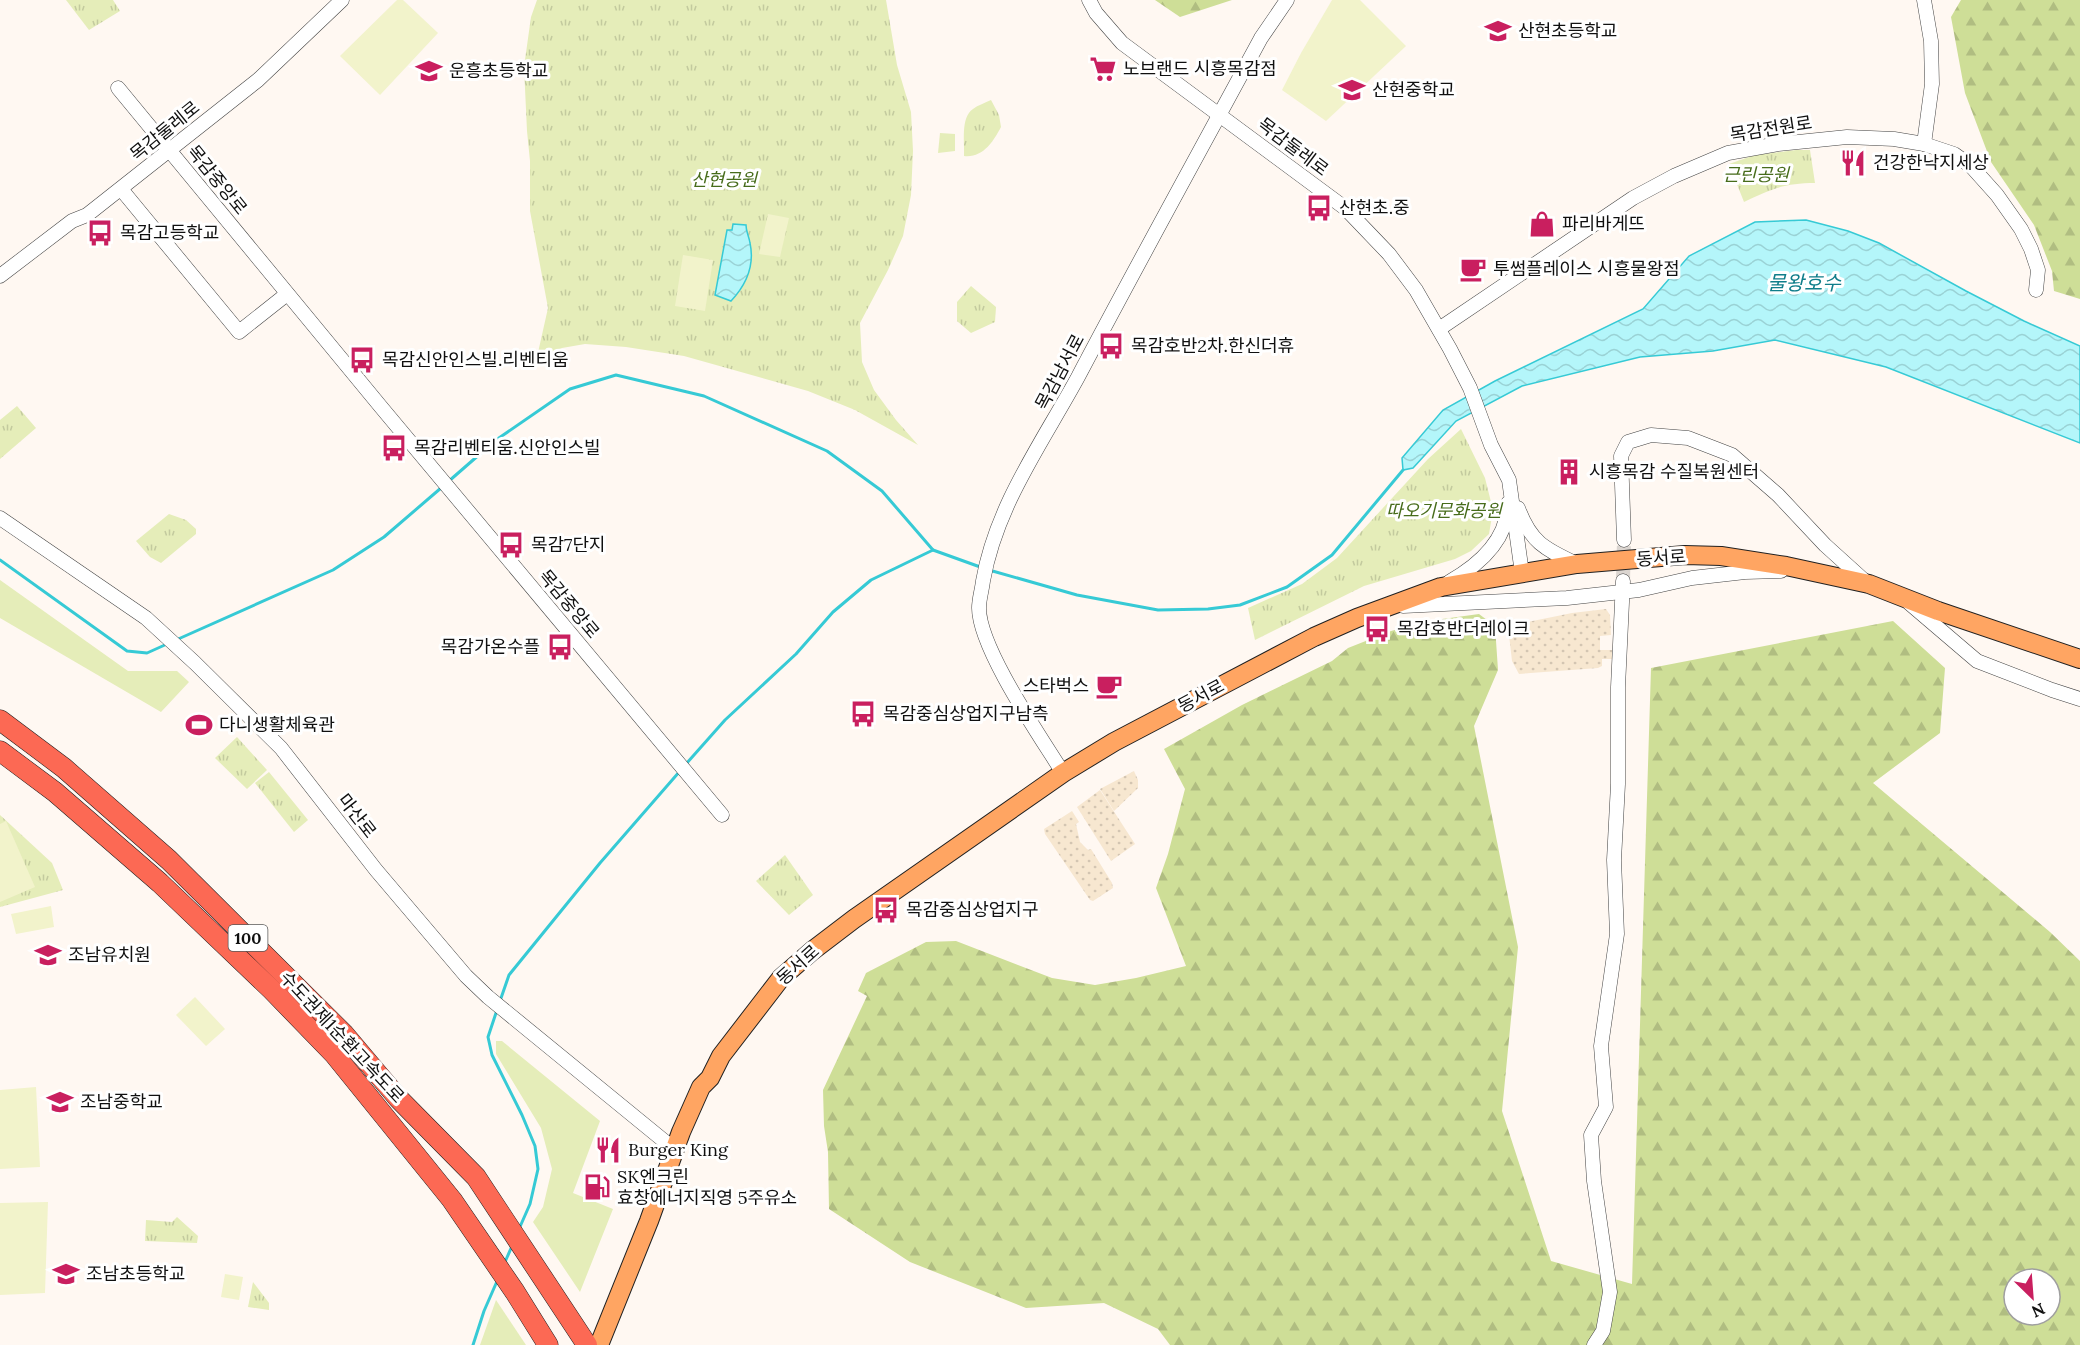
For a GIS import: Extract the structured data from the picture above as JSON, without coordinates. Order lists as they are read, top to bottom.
{
  "streets": {
    "highway": ["100", "수도권제1순환고속도로"],
    "main road": ["동서로"],
    "street": [
      "목감전원로",
      "목감둘레로",
      "목감중앙로",
      "목감남서로",
      "마산로"
    ]
  },
  "crossings": [
    ["목감전원로", "목감둘레로"],
    ["목감둘레로", "목감중앙로"],
    ["목감둘레로", "목감남서로"],
    ["목감남서로", "동서로"],
    ["동서로", "마산로"]
  ],
  "water": ["물왕호수"],
  "parks": ["근린공원", "산현공원", "따오기문화공원"],
  "places": {
    "school or university": [
      "산현초등학교",
      "운흥초등학교",
      "산현중학교",
      "조남유치원",
      "조남중학교",
      "조남초등학교"
    ],
    "supermarket": ["노브랜드 시흥목감점"],
    "restaurant": ["건강한낙지세상", "Burger King"],
    "bus stop": [
      "산현초.중",
      "목감고등학교",
      "목감호반2차.한신더휴",
      "목감신안인스빌.리벤티움",
      "목감리벤티움.신안인스빌",
      "목감7단지",
      "목감호반더레이크",
      "목감가온수플",
      "목감중심상업지구남측",
      "목감중심상업지구"
    ],
    "shop": ["파리바게뜨"],
    "cafe": ["투썸플레이스 시흥물왕점", "스타벅스"],
    "building": ["시흥목감 수질복원센터"],
    "sports": ["다니생활체육관"],
    "fuel station": ["SK엔크린 효창에너지직영 5주유소"]
  },
  "north": "bottom right"
}
